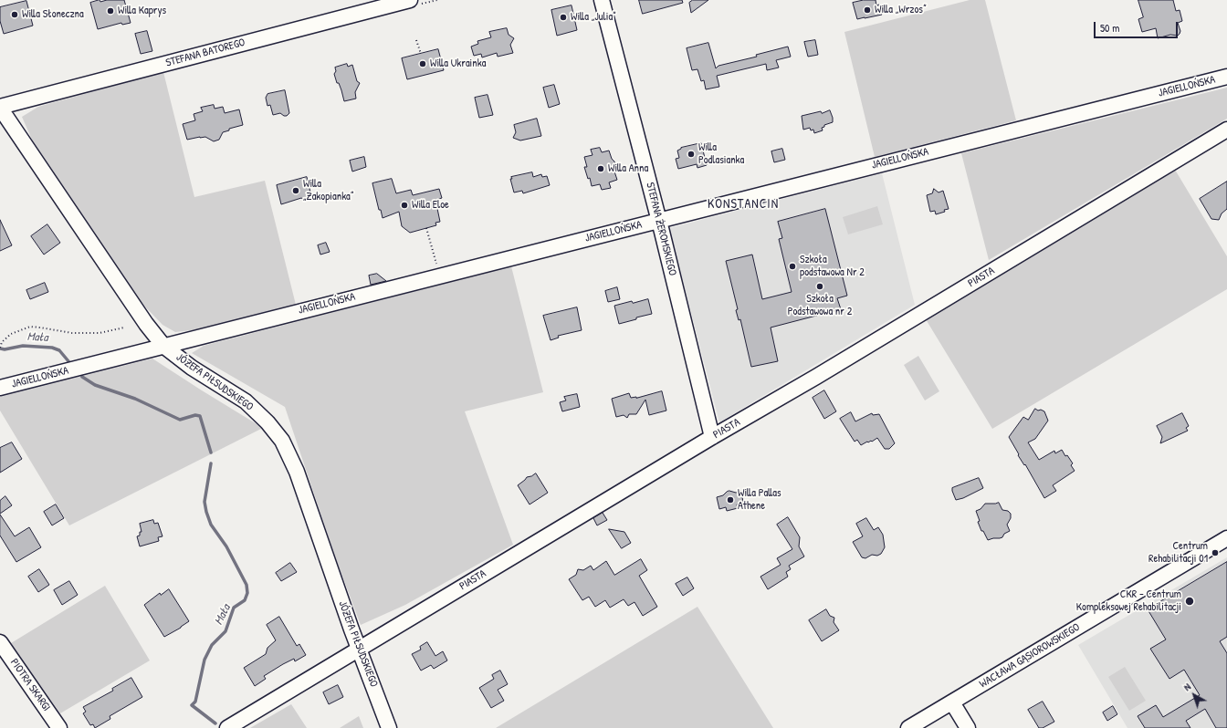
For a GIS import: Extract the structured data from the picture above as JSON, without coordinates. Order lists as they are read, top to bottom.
{
  "streets": {
    "street": [
      "STEFANA BATOREGO",
      "JAGIELLOŃSKA",
      "STEFANA ŻEROMSKIEGO",
      "PIASTA",
      "JÓZEFA PIŁSUDSKIEGO",
      "WACŁAWA GĄSIOROWSKIEGO",
      "PIOTRA SKARGI"
    ]
  },
  "crossings": [
    ["STEFANA BATOREGO", "JÓZEFA PIŁSUDSKIEGO"],
    ["JAGIELLOŃSKA", "STEFANA ŻEROMSKIEGO"],
    ["JAGIELLOŃSKA", "JÓZEFA PIŁSUDSKIEGO"],
    ["STEFANA ŻEROMSKIEGO", "PIASTA"],
    ["PIASTA", "JÓZEFA PIŁSUDSKIEGO"]
  ],
  "districts": ["KONSTANCIN"],
  "water": ["Mała"],
  "places": [
    "Willa „Wrzos”",
    "Willa Kaprys",
    "Willa Słoneczna",
    "Willa „Julia”",
    "Willa Ukrainka",
    "Willa Podlasianka",
    "Willa Anna",
    "Willa „Zakopianka”",
    "Willa Eloe",
    "Szkoła podstawowa Nr 2",
    "Szkoła Podstawowa nr 2",
    "Willa Pallas Athene",
    "Centrum Rehabilitacji 01",
    "CKR - Centrum Kompleksowej Rehabilitacji"
  ],
  "scale_bar": "50 m",
  "north": "top left"
}
